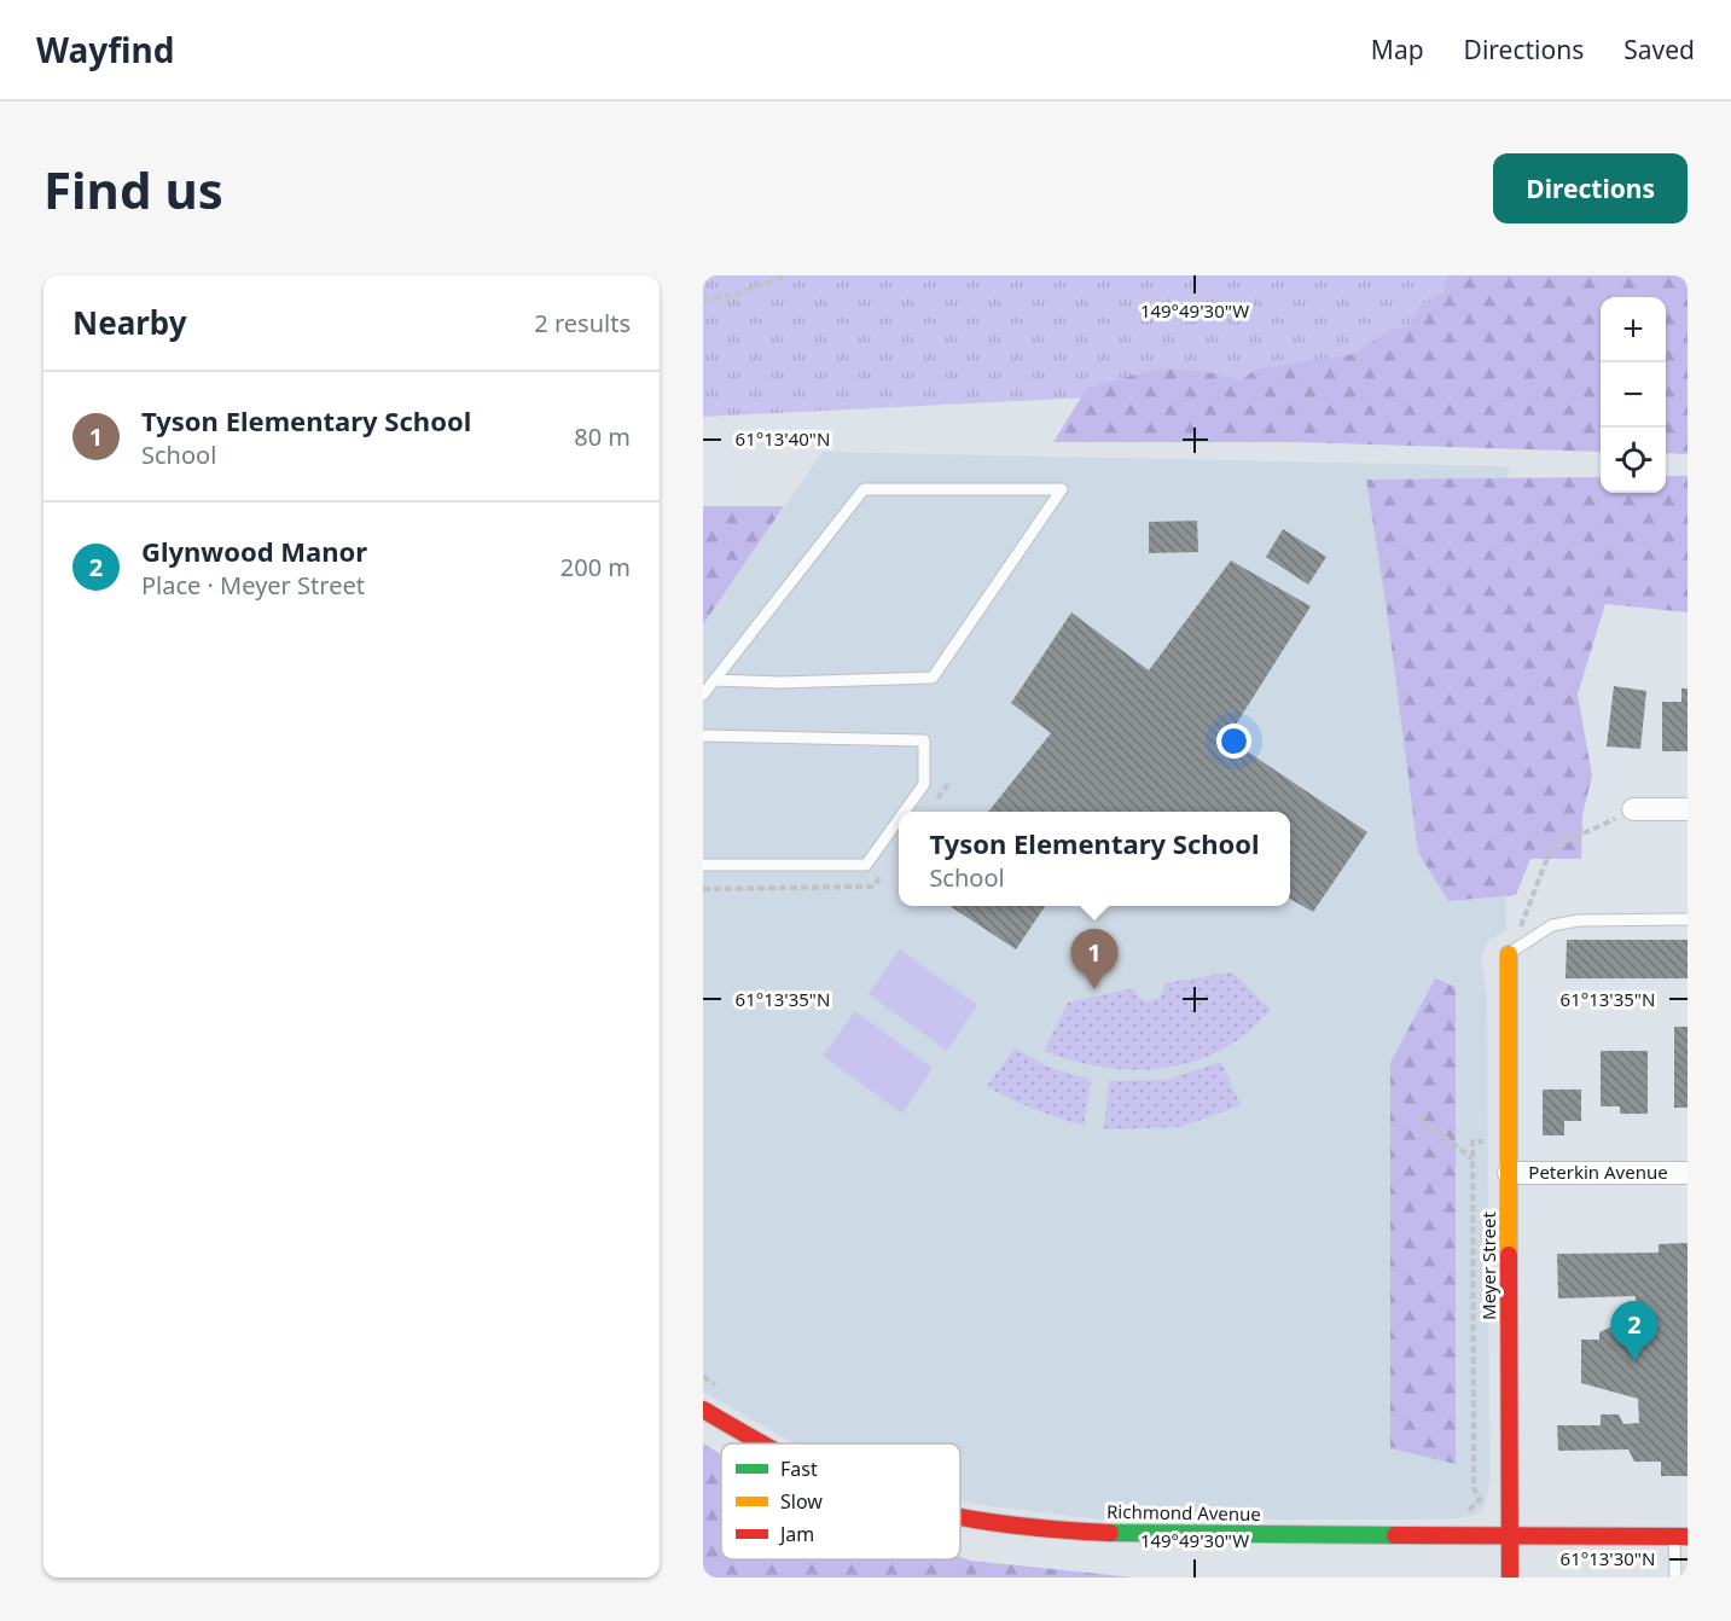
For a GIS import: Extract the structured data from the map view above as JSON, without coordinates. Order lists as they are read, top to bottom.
{
  "streets": {
    "street": ["Peterkin Avenue", "Meyer Street", "Richmond Avenue"]
  },
  "crossings": [
    ["Peterkin Avenue", "Meyer Street"],
    ["Meyer Street", "Richmond Avenue"]
  ],
  "legend": ["Fast", "Slow", "Jam"],
  "page": {
    "header": "Wayfind",
    "nav": ["Map", "Directions", "Saved"],
    "buttons": "Directions",
    "title": "Find us",
    "heading": ["Nearby", "2 results"],
    "map_buttons": ["+", "−"],
    "list": [
      {
        "mark": "1",
        "name": "Tyson Elementary School",
        "note": "School",
        "value": "80 m"
      },
      {
        "mark": "2",
        "name": "Glynwood Manor",
        "note": "Place · Meyer Street",
        "value": "200 m"
      }
    ],
    "popup": ["Tyson Elementary School", "School"],
    "pins": ["1", "2"]
  },
  "coordinates": [
    "149°49'30\"W",
    "61°13'40\"N",
    "61°13'35\"N",
    "61°13'30\"N"
  ]
}
